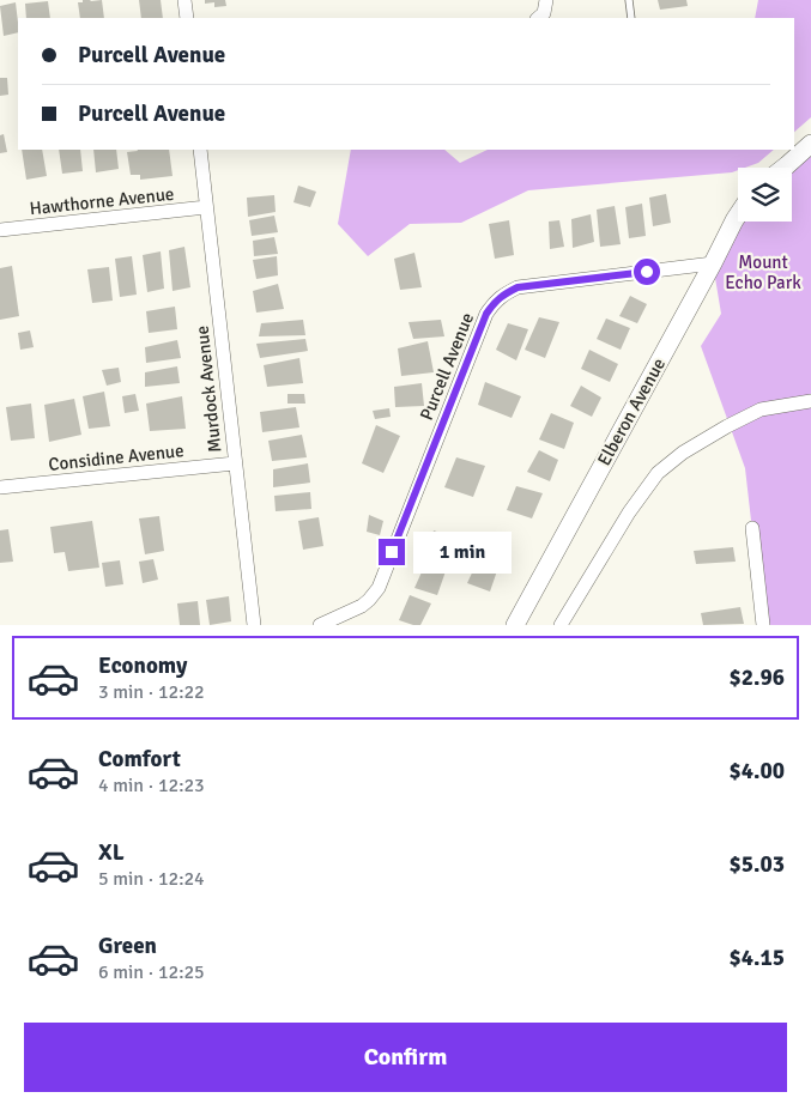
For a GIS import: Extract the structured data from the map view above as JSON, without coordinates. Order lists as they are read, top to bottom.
{
  "streets": {
    "street": [
      "Hawthorne Avenue",
      "Purcell Avenue",
      "Murdock Avenue",
      "Elberon Avenue",
      "Considine Avenue"
    ]
  },
  "crossings": [
    ["Hawthorne Avenue", "Murdock Avenue"],
    ["Purcell Avenue", "Elberon Avenue"],
    ["Murdock Avenue", "Considine Avenue"]
  ],
  "parks": ["Mount Echo Park"],
  "page": {
    "banner": ["Purcell Avenue", "Purcell Avenue"],
    "bubble": "1 min",
    "list": [
      {
        "name": "Economy",
        "note": "3 min · 12:22",
        "value": "$2.96"
      },
      {
        "name": "Comfort",
        "note": "4 min · 12:23",
        "value": "$4.00"
      },
      {
        "name": "XL",
        "note": "5 min · 12:24",
        "value": "$5.03"
      },
      {
        "name": "Green",
        "note": "6 min · 12:25",
        "value": "$4.15"
      }
    ],
    "buttons": "Confirm"
  }
}
